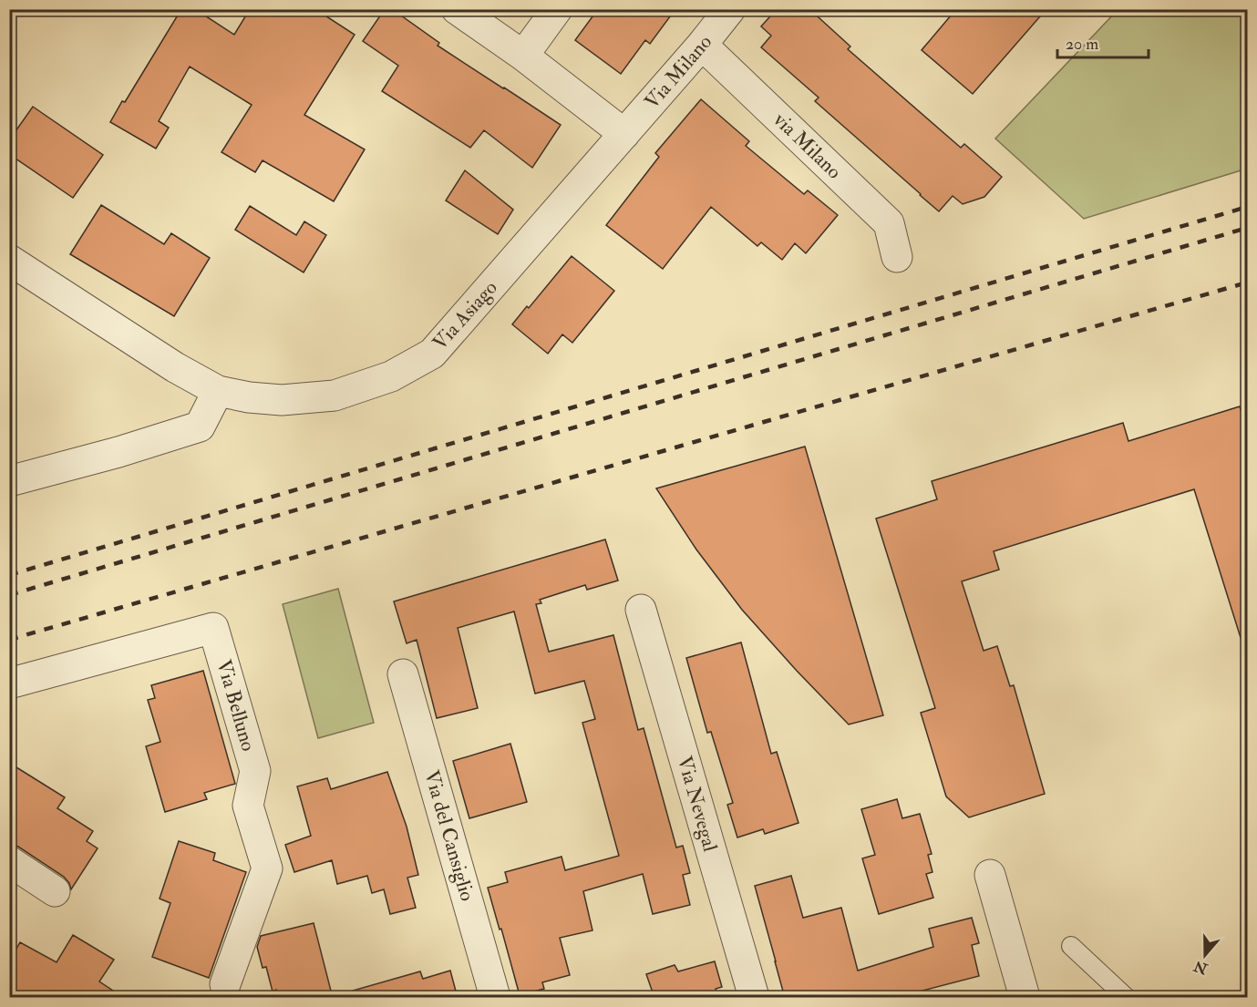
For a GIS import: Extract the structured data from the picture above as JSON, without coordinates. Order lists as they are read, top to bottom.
{
  "streets": {
    "street": [
      "Via Milano",
      "via Milano",
      "Via Asiago",
      "Via Belluno",
      "Via Nevegal",
      "Via del Cansiglio"
    ]
  },
  "crossings": [
    ["Via Milano", "via Milano"],
    ["Via Milano", "Via Asiago"]
  ],
  "scale_bar": "20 m",
  "north": "bottom"
}
